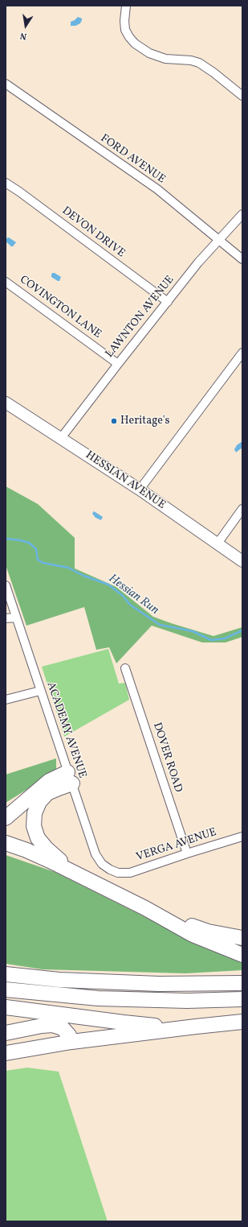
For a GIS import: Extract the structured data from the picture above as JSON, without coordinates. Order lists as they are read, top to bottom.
{
  "streets": {
    "main road": ["HESSIAN AVENUE"],
    "street": [
      "FORD AVENUE",
      "DEVON DRIVE",
      "COVINGTON LANE",
      "LAWNTON AVENUE",
      "ACADEMY AVENUE",
      "DOVER ROAD",
      "VERGA AVENUE"
    ]
  },
  "crossings": [
    ["FORD AVENUE", "LAWNTON AVENUE"],
    ["DEVON DRIVE", "LAWNTON AVENUE"],
    ["COVINGTON LANE", "LAWNTON AVENUE"],
    ["LAWNTON AVENUE", "HESSIAN AVENUE"],
    ["ACADEMY AVENUE", "VERGA AVENUE"],
    ["DOVER ROAD", "VERGA AVENUE"]
  ],
  "water": ["Hessian Run"],
  "places": ["Heritage's"],
  "north": "bottom"
}
